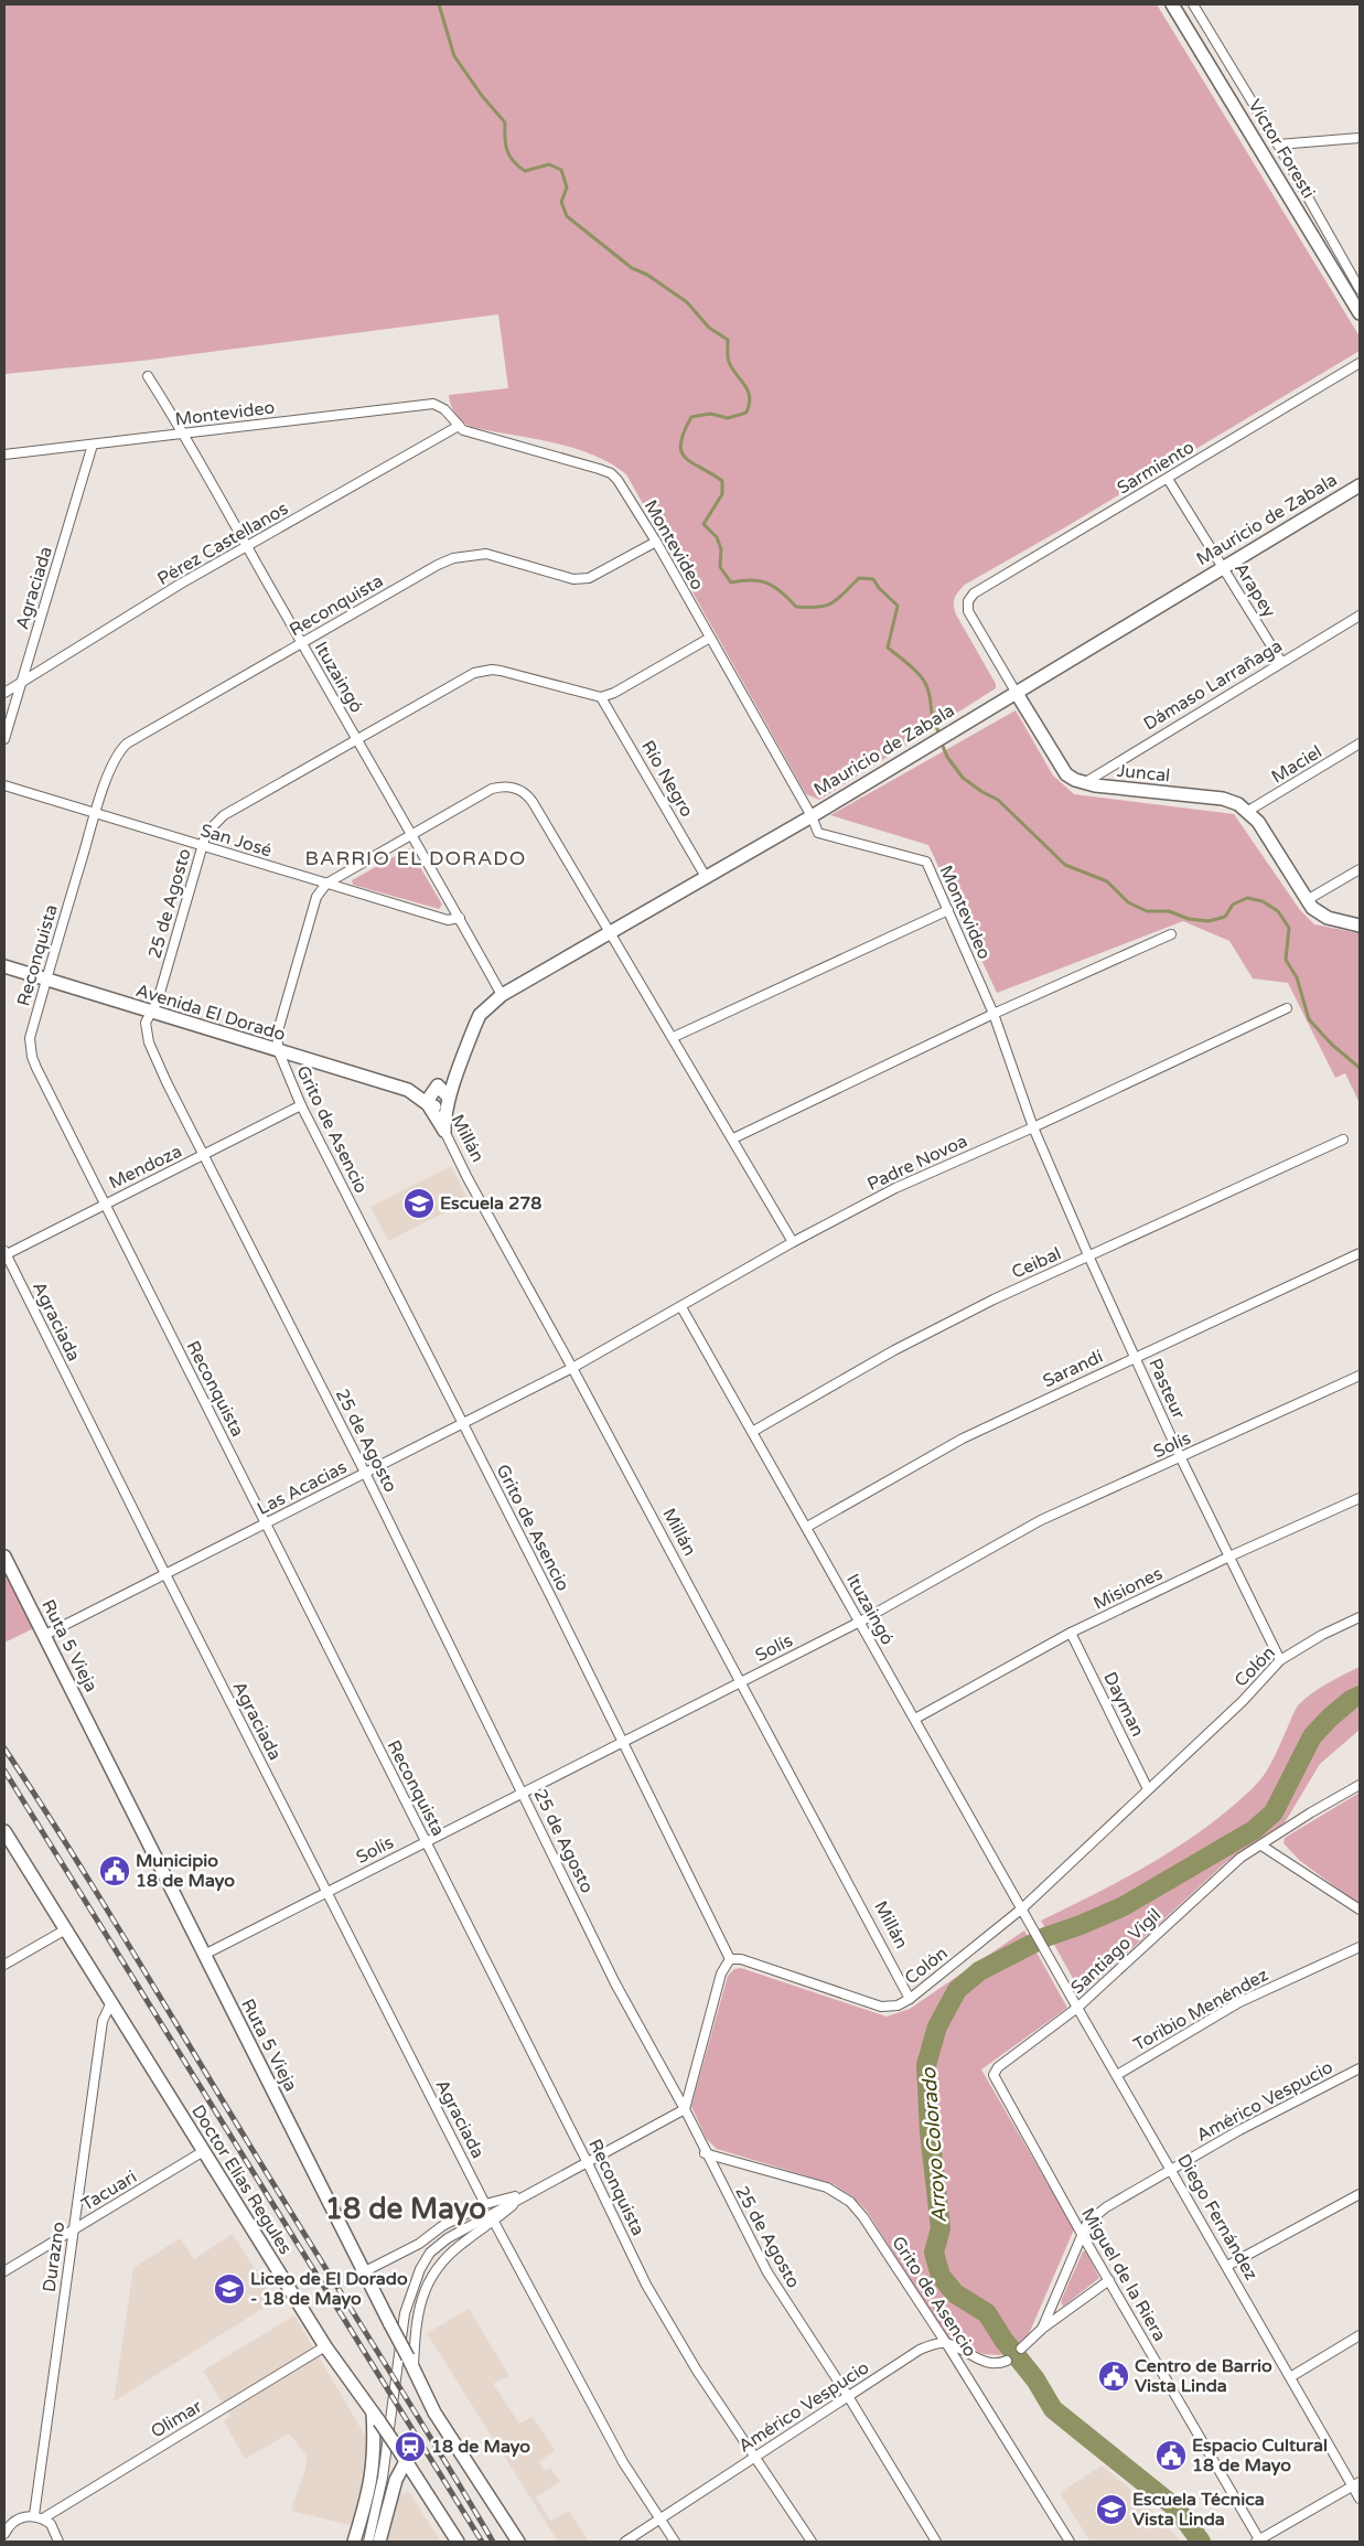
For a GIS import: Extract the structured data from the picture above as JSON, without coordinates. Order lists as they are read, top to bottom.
{
  "streets": {
    "street": [
      "Víctor Foresti",
      "Montevideo",
      "Sarmiento",
      "Mauricio de Zabala",
      "Pérez Castellanos",
      "Agraciada",
      "Arapey",
      "Reconquista",
      "Ituzaingó",
      "Dámaso Larrañaga",
      "Maciel",
      "Juncal",
      "Río Negro",
      "San José",
      "25 de Agosto",
      "Avenida El Dorado",
      "Grito de Asencio",
      "Millán",
      "Padre Novoa",
      "Mendoza",
      "Ceibal",
      "Sarandí",
      "Pasteur",
      "Solís",
      "Las Acacias",
      "Misiones",
      "Ruta 5 Vieja",
      "Colón",
      "Dayman",
      "Santiago Vigil",
      "Toribio Menéndez",
      "Américo Vespucio",
      "Doctor Elías Regules",
      "Tacuari",
      "Diego Fernández",
      "Durazno",
      "Miguel de la Riera",
      "Olimar"
    ]
  },
  "crossings": [
    ["Montevideo", "Mauricio de Zabala"],
    ["Montevideo", "Pérez Castellanos"],
    ["Montevideo", "Agraciada"],
    ["Montevideo", "Reconquista"],
    ["Montevideo", "Ituzaingó"],
    ["Montevideo", "Padre Novoa"],
    ["Montevideo", "Pasteur"],
    ["Sarmiento", "Arapey"],
    ["Sarmiento", "Juncal"],
    ["Mauricio de Zabala", "Arapey"],
    ["Mauricio de Zabala", "Ituzaingó"],
    ["Mauricio de Zabala", "Juncal"],
    ["Mauricio de Zabala", "Río Negro"],
    ["Mauricio de Zabala", "Millán"],
    ["Pérez Castellanos", "Agraciada"],
    ["Pérez Castellanos", "Ituzaingó"],
    ["Agraciada", "Mendoza"],
    ["Agraciada", "Solís"],
    ["Agraciada", "Las Acacias"],
    ["Arapey", "Dámaso Larrañaga"],
    ["Reconquista", "Ituzaingó"],
    ["Reconquista", "San José"],
    ["Reconquista", "Avenida El Dorado"],
    ["Reconquista", "Mendoza"],
    ["Reconquista", "Solís"],
    ["Reconquista", "Las Acacias"],
    ["Reconquista", "Américo Vespucio"],
    ["Ituzaingó", "San José"],
    ["Ituzaingó", "25 de Agosto"],
    ["Ituzaingó", "Padre Novoa"],
    ["Ituzaingó", "Ceibal"],
    ["Ituzaingó", "Sarandí"],
    ["Ituzaingó", "Solís"],
    ["Ituzaingó", "Misiones"],
    ["Ituzaingó", "Colón"],
    ["Ituzaingó", "Diego Fernández"],
    ["Dámaso Larrañaga", "Juncal"],
    ["Maciel", "Juncal"],
    ["Río Negro", "25 de Agosto"],
    ["San José", "25 de Agosto"],
    ["San José", "Grito de Asencio"],
    ["25 de Agosto", "Avenida El Dorado"],
    ["25 de Agosto", "Grito de Asencio"],
    ["25 de Agosto", "Mendoza"],
    ["25 de Agosto", "Solís"],
    ["25 de Agosto", "Las Acacias"],
    ["25 de Agosto", "Américo Vespucio"],
    ["Avenida El Dorado", "Grito de Asencio"],
    ["Avenida El Dorado", "Millán"],
    ["Grito de Asencio", "Mendoza"],
    ["Grito de Asencio", "Solís"],
    ["Grito de Asencio", "Las Acacias"],
    ["Grito de Asencio", "Colón"],
    ["Grito de Asencio", "Américo Vespucio"],
    ["Millán", "Padre Novoa"],
    ["Millán", "Solís"],
    ["Millán", "Las Acacias"],
    ["Millán", "Colón"],
    ["Padre Novoa", "Pasteur"],
    ["Padre Novoa", "Las Acacias"],
    ["Ceibal", "Pasteur"],
    ["Sarandí", "Pasteur"],
    ["Pasteur", "Solís"],
    ["Pasteur", "Misiones"],
    ["Pasteur", "Colón"],
    ["Solís", "Ruta 5 Vieja"],
    ["Las Acacias", "Ruta 5 Vieja"],
    ["Misiones", "Dayman"],
    ["Colón", "Dayman"],
    ["Santiago Vigil", "Diego Fernández"],
    ["Santiago Vigil", "Miguel de la Riera"],
    ["Toribio Menéndez", "Diego Fernández"],
    ["Américo Vespucio", "Diego Fernández"],
    ["Américo Vespucio", "Miguel de la Riera"],
    ["Doctor Elías Regules", "Tacuari"],
    ["Doctor Elías Regules", "Durazno"],
    ["Doctor Elías Regules", "Olimar"],
    ["Tacuari", "Durazno"]
  ],
  "districts": ["BARRIO EL DORADO", "18 de Mayo"],
  "water": ["Arroyo Colorado"],
  "places": {
    "school or university": ["Escuela 278", "Liceo de El Dorado - 18 de Mayo", "Escuela Técnica Vista Linda"],
    "public building": ["Municipio 18 de Mayo", "Centro de Barrio Vista Linda", "Espacio Cultural 18 de Mayo"],
    "station": ["18 de Mayo"]
  }
}
